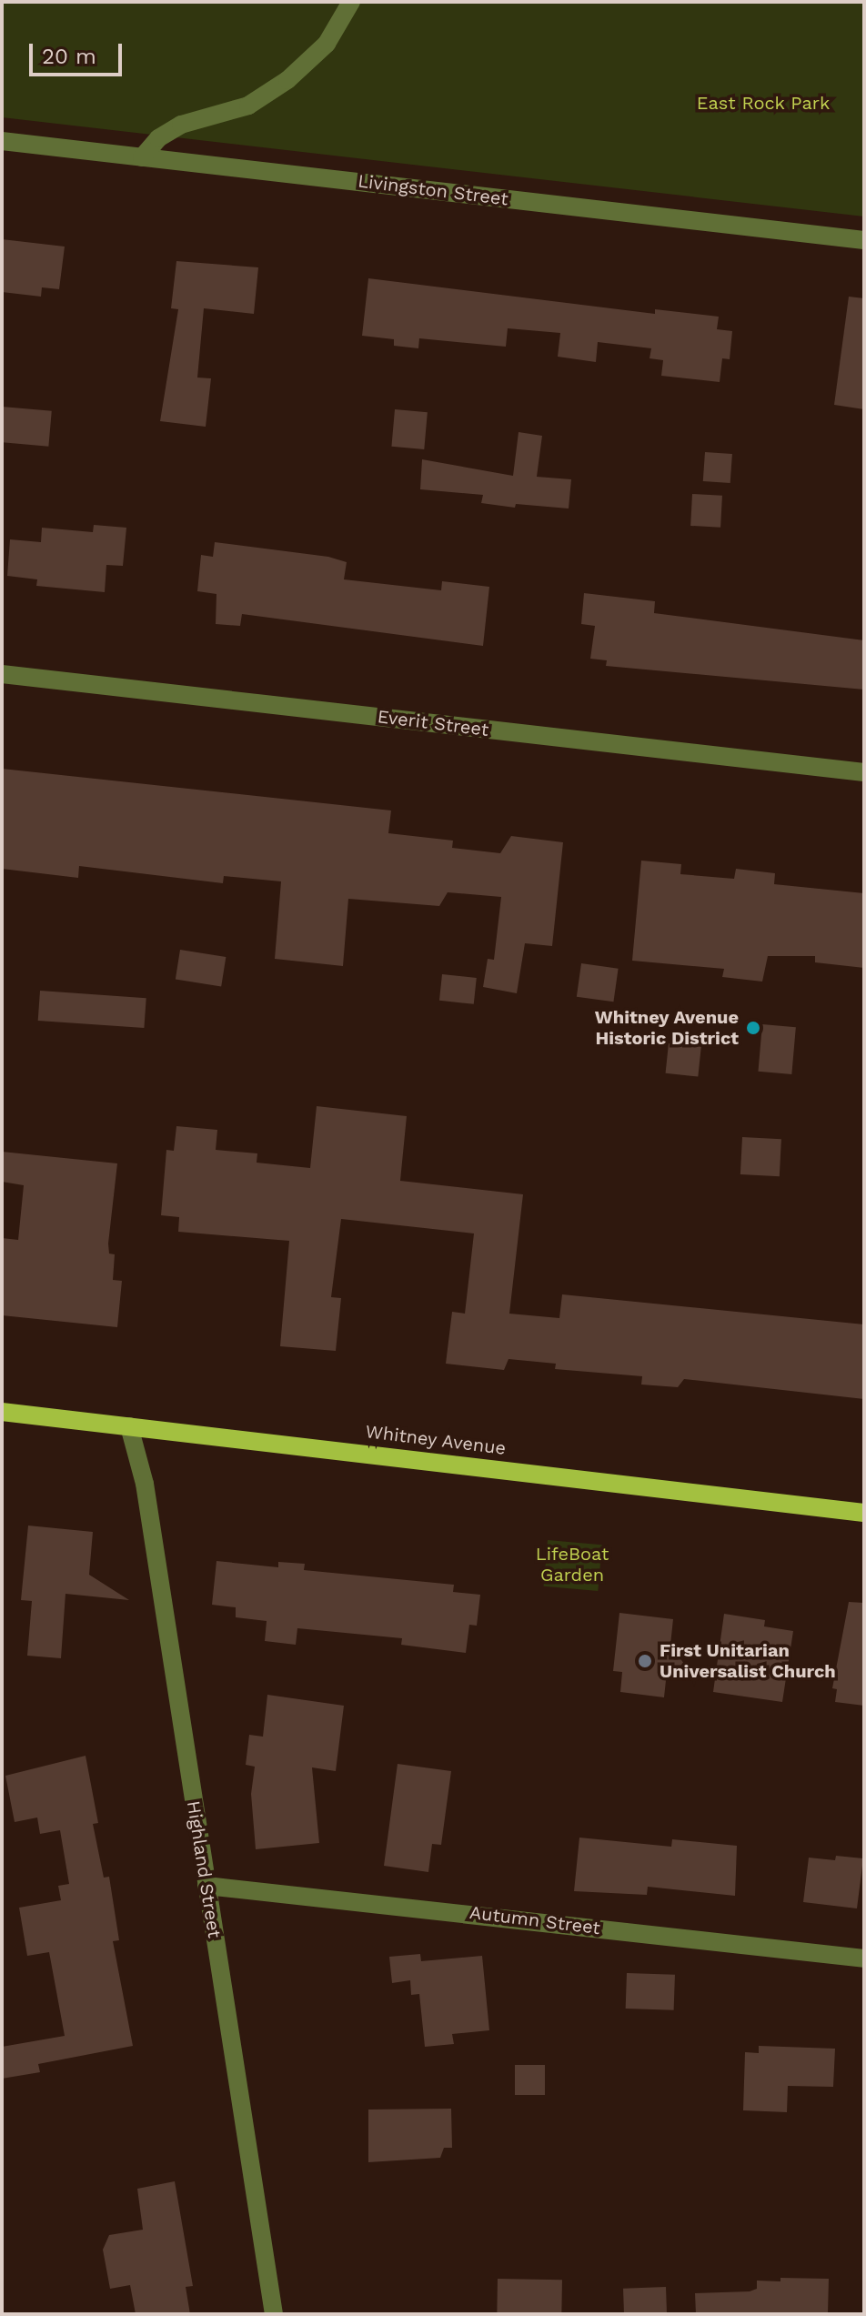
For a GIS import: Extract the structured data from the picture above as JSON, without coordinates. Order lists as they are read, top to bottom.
{
  "streets": {
    "main road": ["Whitney Avenue"],
    "street": [
      "Livingston Street",
      "Everit Street",
      "Highland Street",
      "Autumn Street"
    ]
  },
  "crossings": [
    ["Whitney Avenue", "Highland Street"],
    ["Highland Street", "Autumn Street"]
  ],
  "parks": ["East Rock Park", "LifeBoat Garden"],
  "places": ["Whitney Avenue Historic District", "First Unitarian Universalist Church"],
  "scale_bar": "20 m"
}
